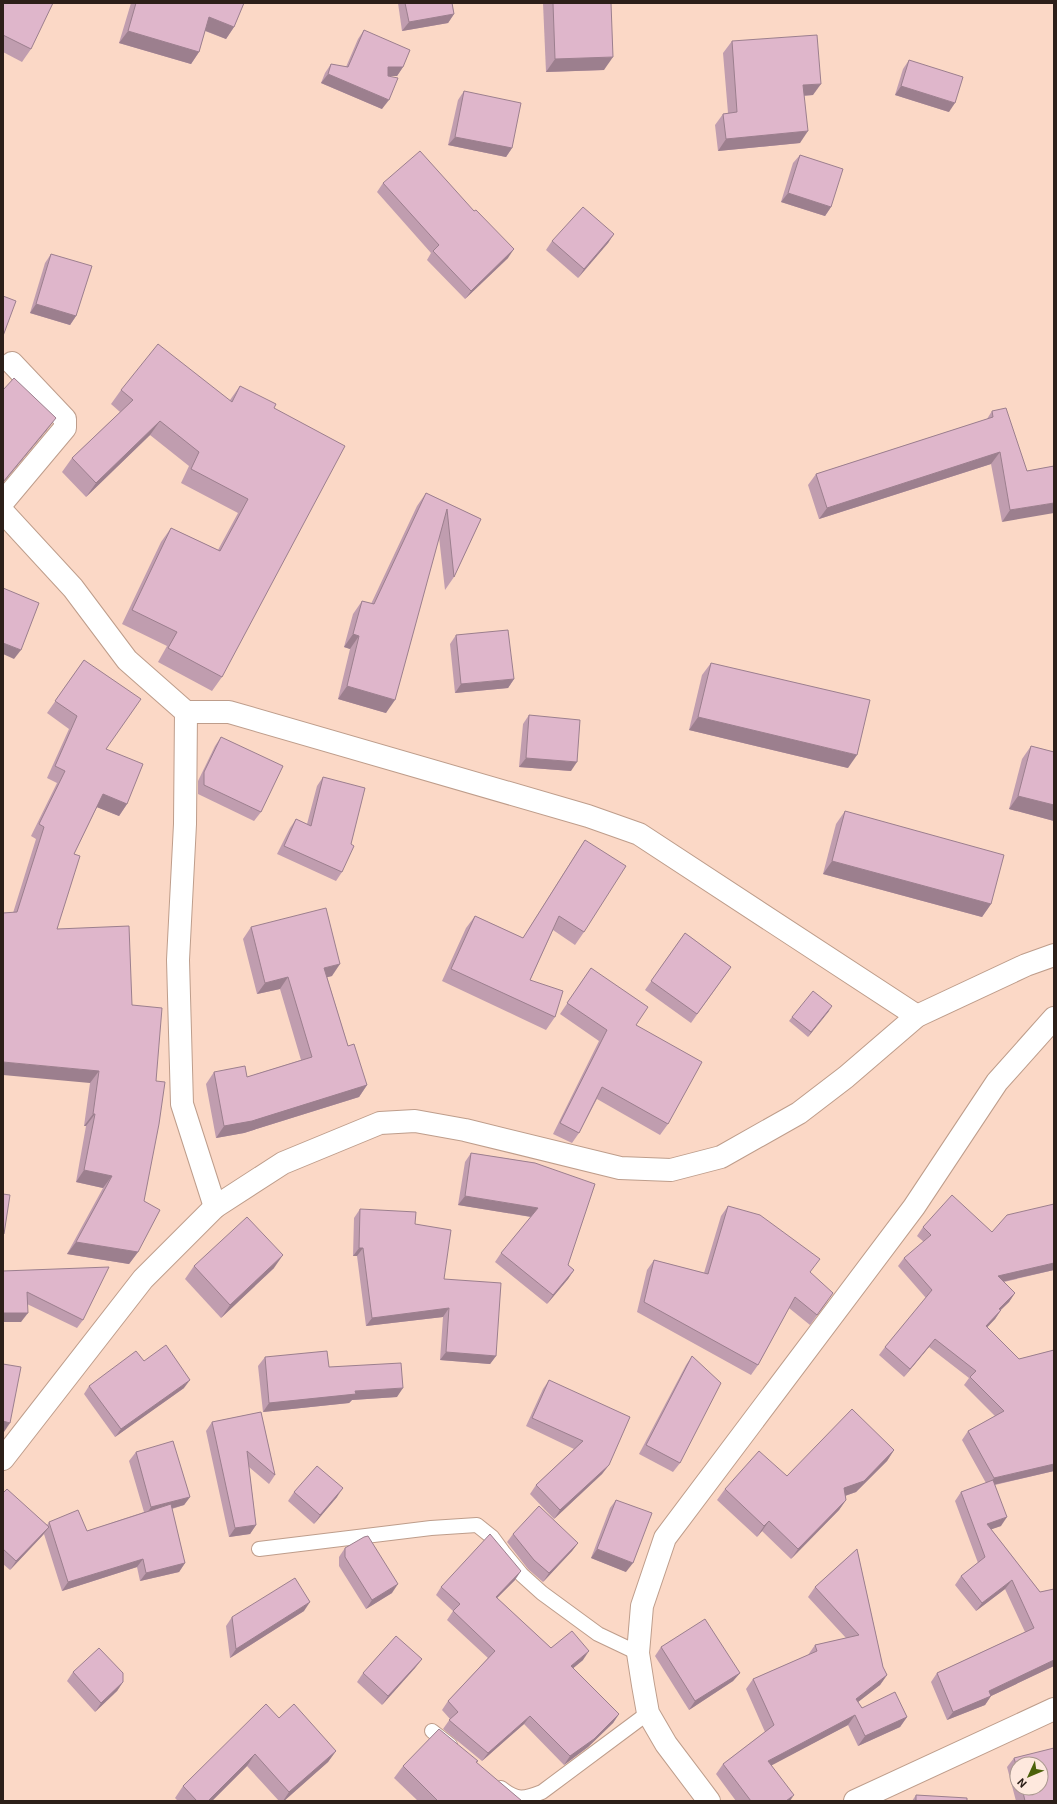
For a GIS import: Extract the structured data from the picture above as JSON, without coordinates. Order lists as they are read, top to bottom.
{
  "north": "bottom left"
}
